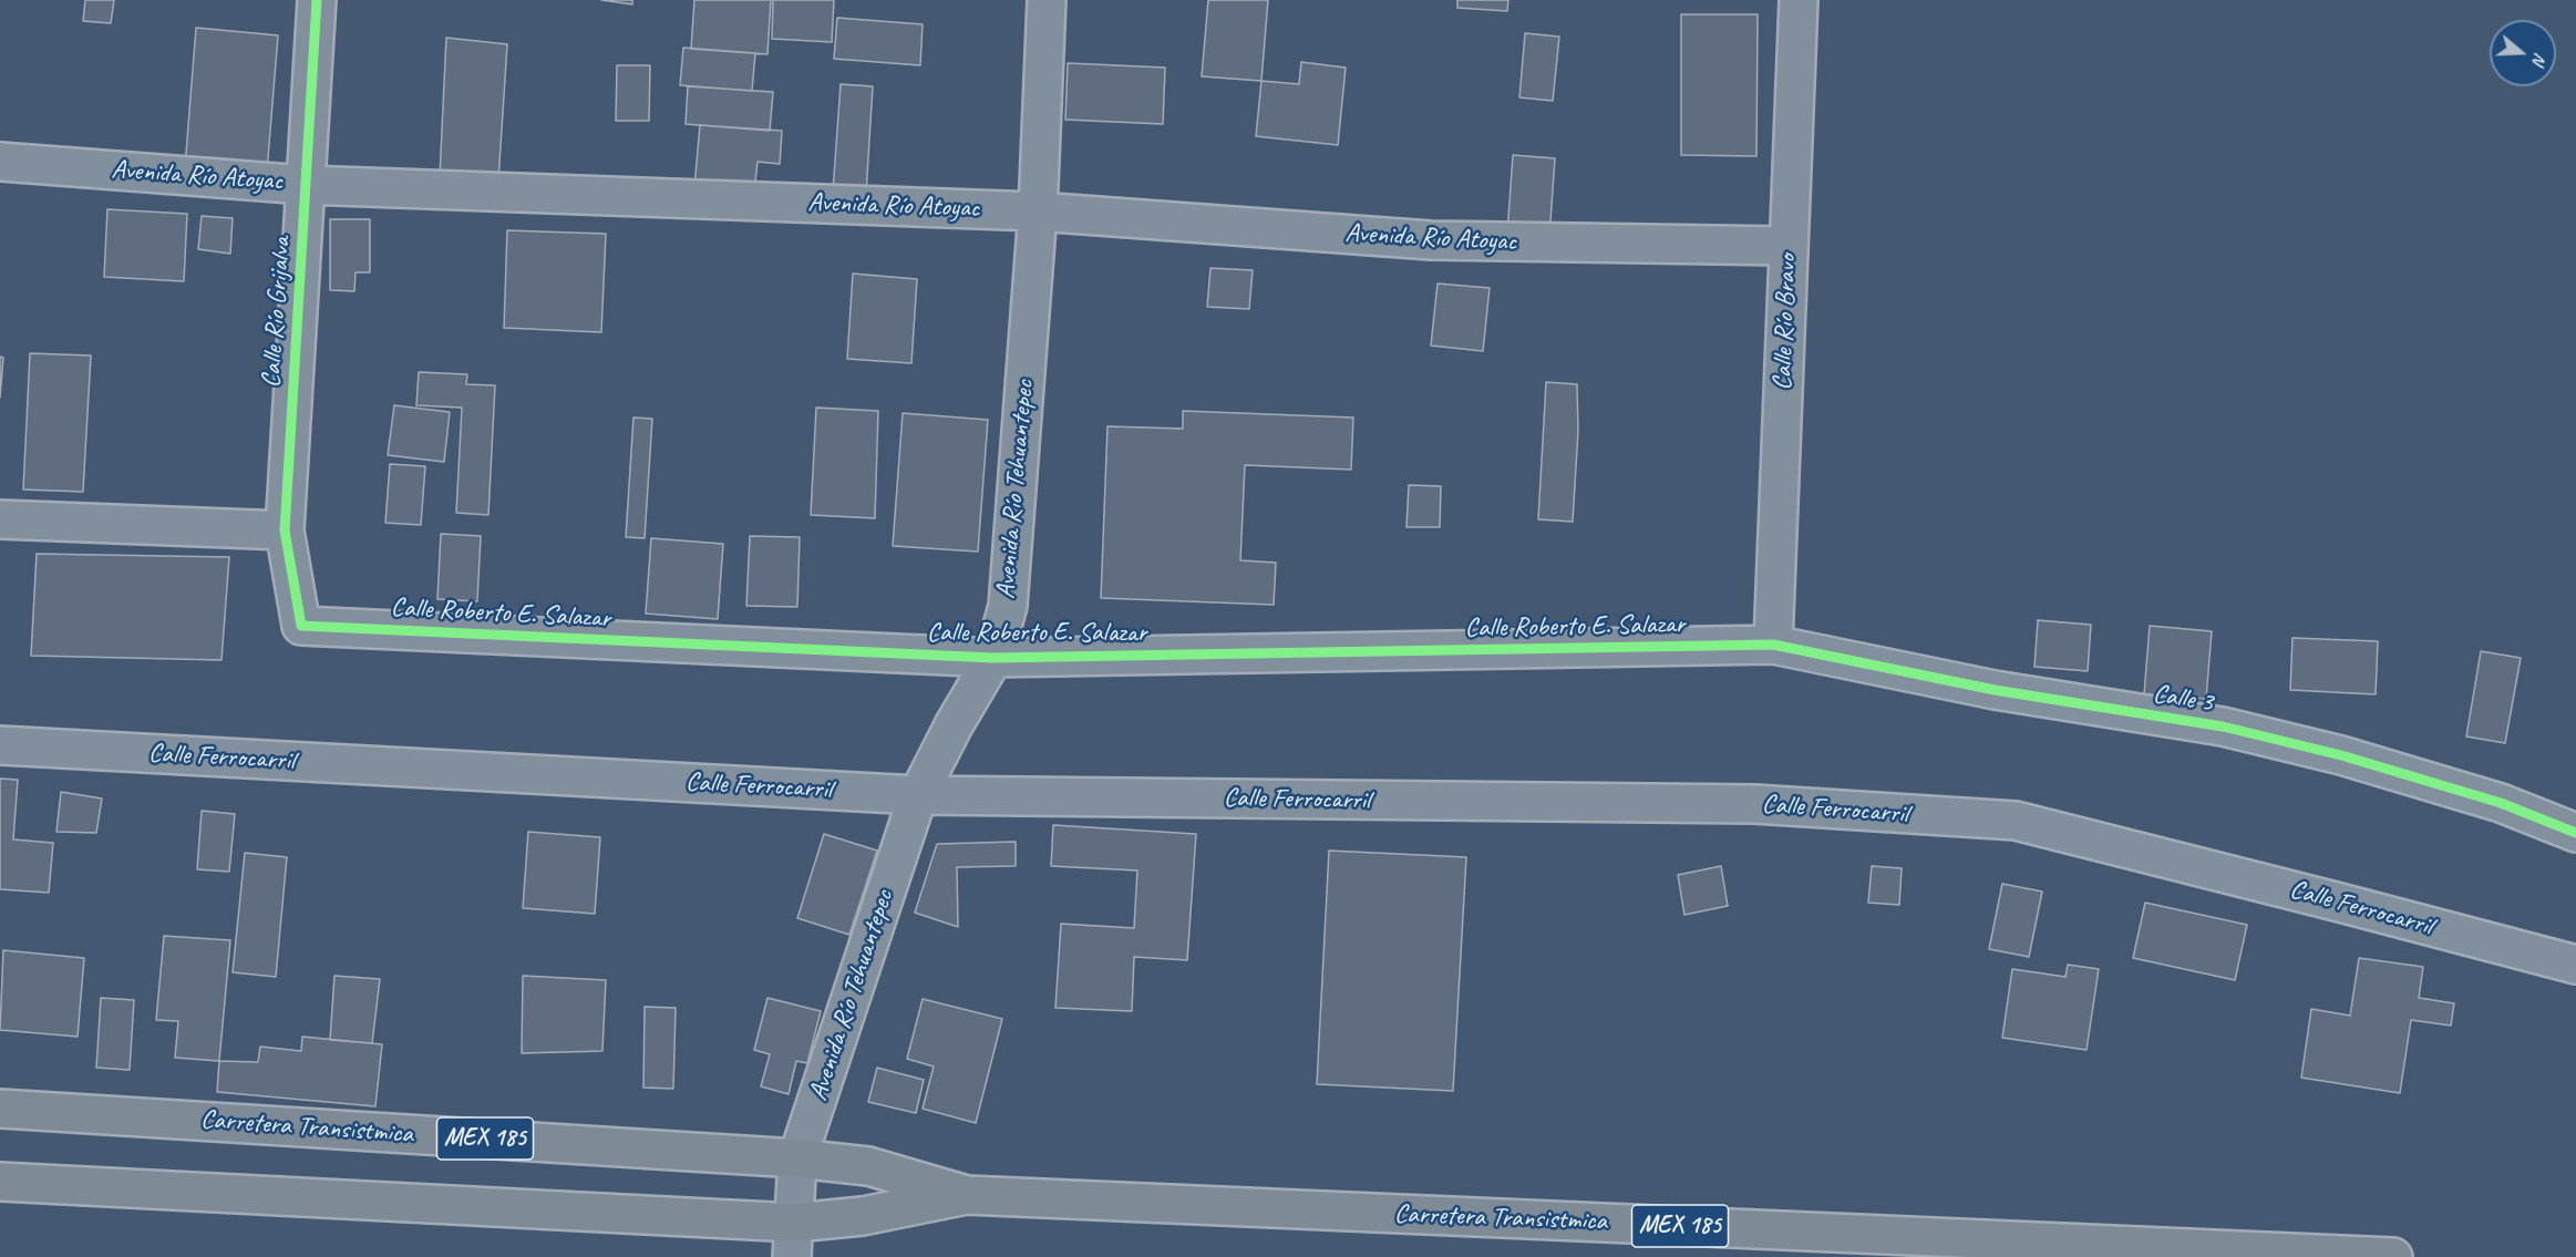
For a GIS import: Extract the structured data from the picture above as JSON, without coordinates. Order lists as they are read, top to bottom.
{
  "streets": {
    "main road": ["Carretera Transistmica", "MEX 185"],
    "street": [
      "Avenida Río Atoyac",
      "Calle Río Grijalva",
      "Calle Río Bravo",
      "Avenida Río Tehuantepec",
      "Calle Roberto E. Salazar",
      "Calle 3",
      "Calle Ferrocarril"
    ]
  },
  "crossings": [
    ["Avenida Río Atoyac", "Calle Río Grijalva"],
    ["Avenida Río Atoyac", "Calle Río Bravo"],
    ["Avenida Río Atoyac", "Avenida Río Tehuantepec"],
    ["Calle Río Grijalva", "Calle Roberto E. Salazar"],
    ["Calle Río Bravo", "Calle Roberto E. Salazar"],
    ["Calle Río Bravo", "Calle 3"],
    ["Avenida Río Tehuantepec", "Calle Roberto E. Salazar"],
    ["Avenida Río Tehuantepec", "Calle Ferrocarril"],
    ["Avenida Río Tehuantepec", "Carretera Transistmica"],
    ["Calle Roberto E. Salazar", "Calle 3"]
  ],
  "north": "right"
}
